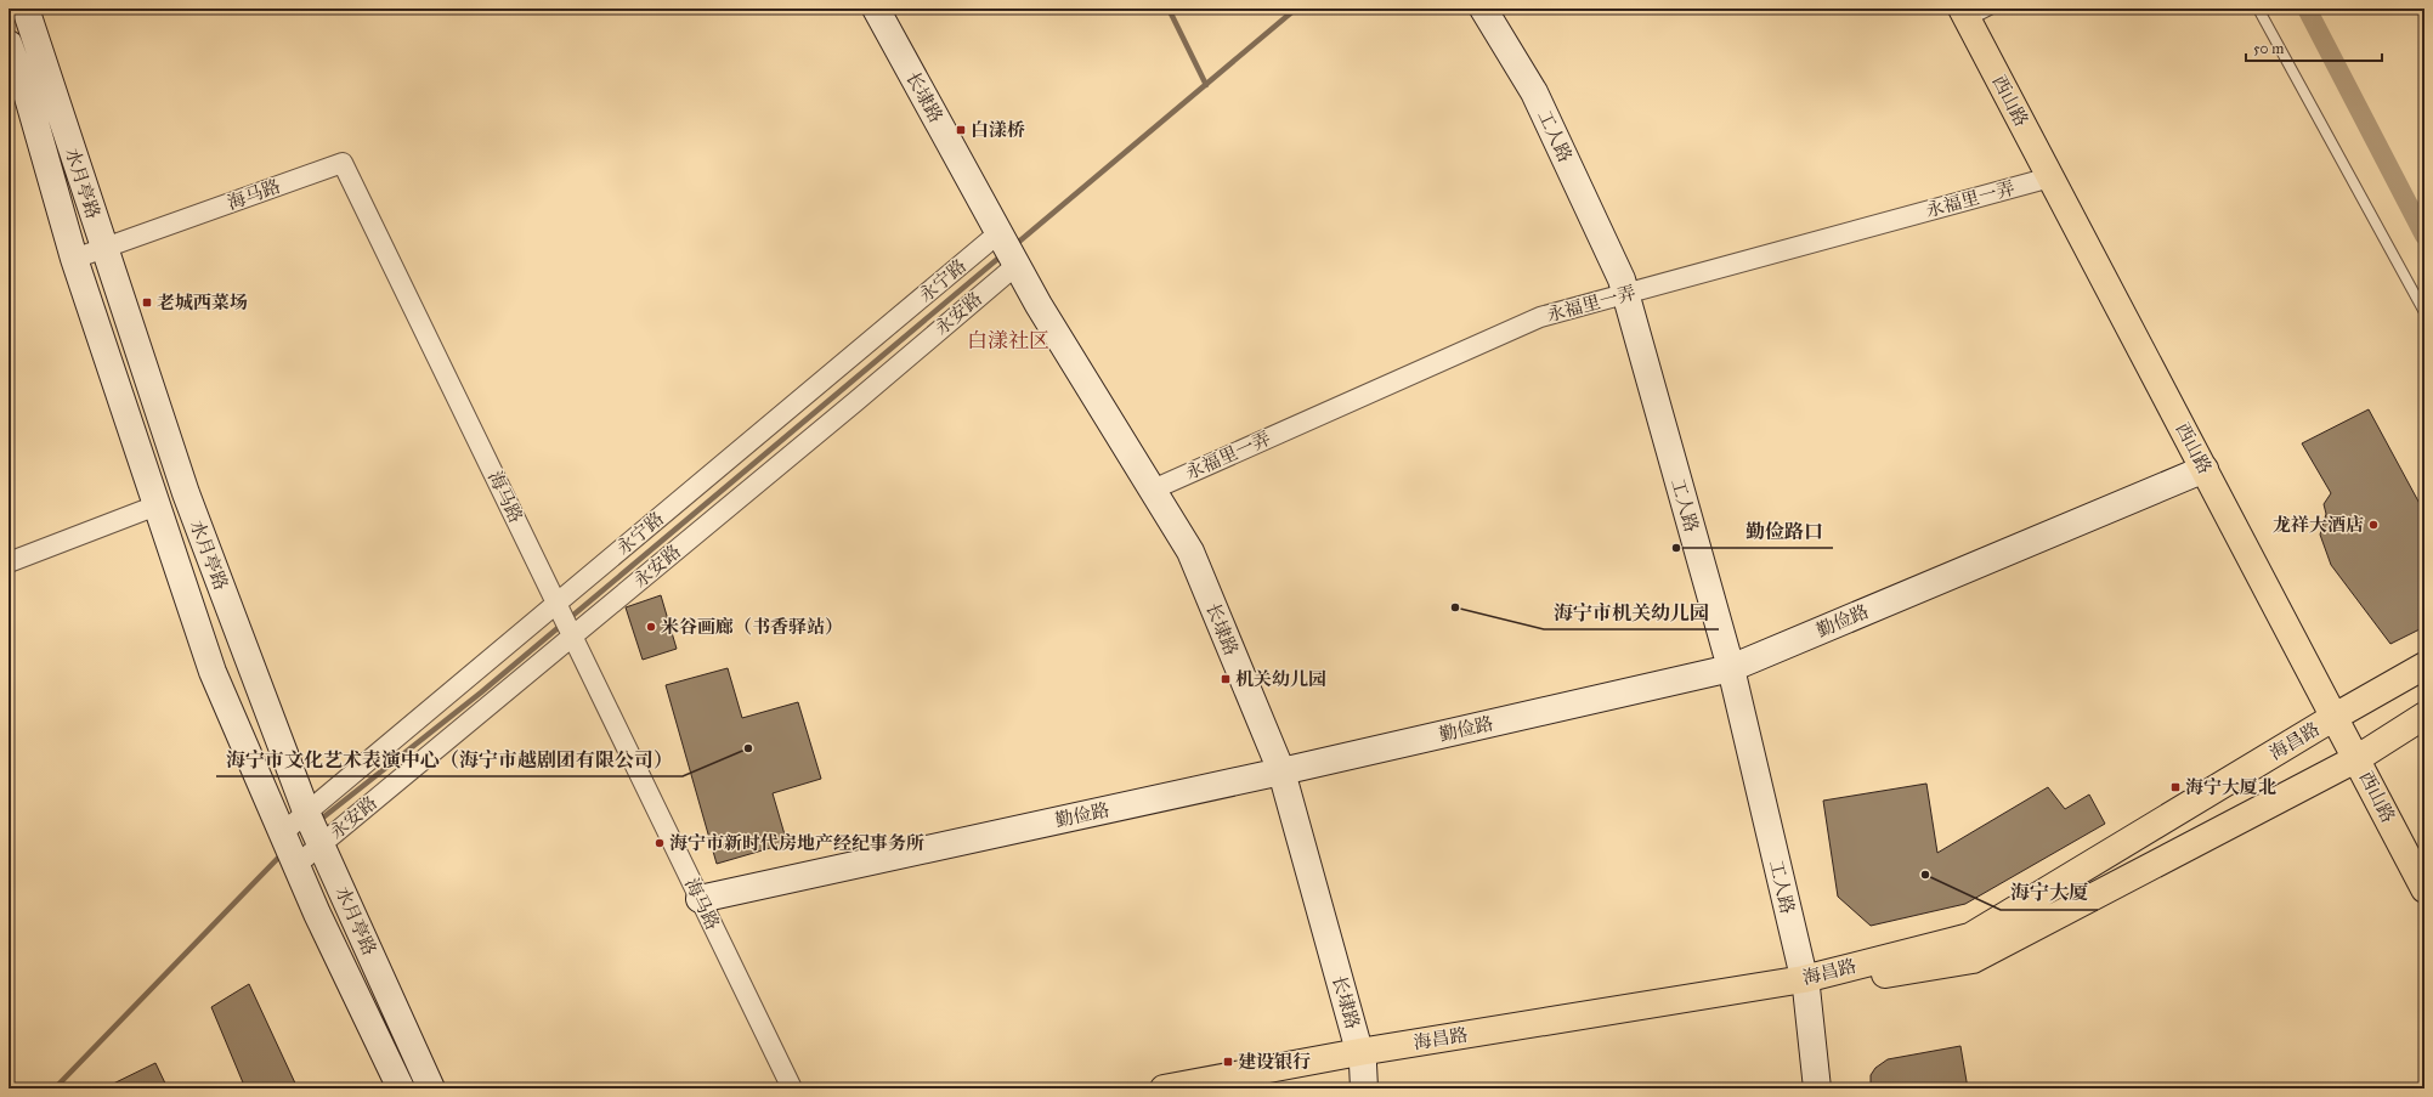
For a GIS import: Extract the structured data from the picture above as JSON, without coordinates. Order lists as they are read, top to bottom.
{
  "streets": {
    "main road": ["西山路", "海昌路"],
    "street": [
      "长埭路",
      "工人路",
      "水月亭路",
      "海马路",
      "永福里一弄",
      "永宁路",
      "永安路",
      "勤俭路"
    ]
  },
  "crossings": [
    ["长埭路", "永福里一弄"],
    ["长埭路", "永宁路"],
    ["长埭路", "永安路"],
    ["长埭路", "勤俭路"],
    ["长埭路", "海昌路"],
    ["西山路", "永福里一弄"],
    ["西山路", "勤俭路"],
    ["西山路", "海昌路"],
    ["工人路", "永福里一弄"],
    ["工人路", "勤俭路"],
    ["工人路", "海昌路"],
    ["水月亭路", "海马路"],
    ["水月亭路", "永宁路"],
    ["水月亭路", "永安路"],
    ["海马路", "永宁路"],
    ["海马路", "永安路"],
    ["海马路", "勤俭路"],
    ["永宁路", "永安路"]
  ],
  "districts": ["白漾社区"],
  "places": {
    "transit": [
      "白漾桥",
      "老城西菜场",
      "机关幼儿园",
      "海宁大厦北",
      "建设银行"
    ],
    "other": [
      "龙祥大酒店",
      "勤俭路口",
      "海宁市机关幼儿园",
      "米谷画廊（书香驿站）",
      "海宁市文化艺术表演中心（海宁市越剧团有限公司）",
      "海宁市新时代房地产经纪事务所",
      "海宁大厦"
    ]
  },
  "scale_bar": "50 m"
}
